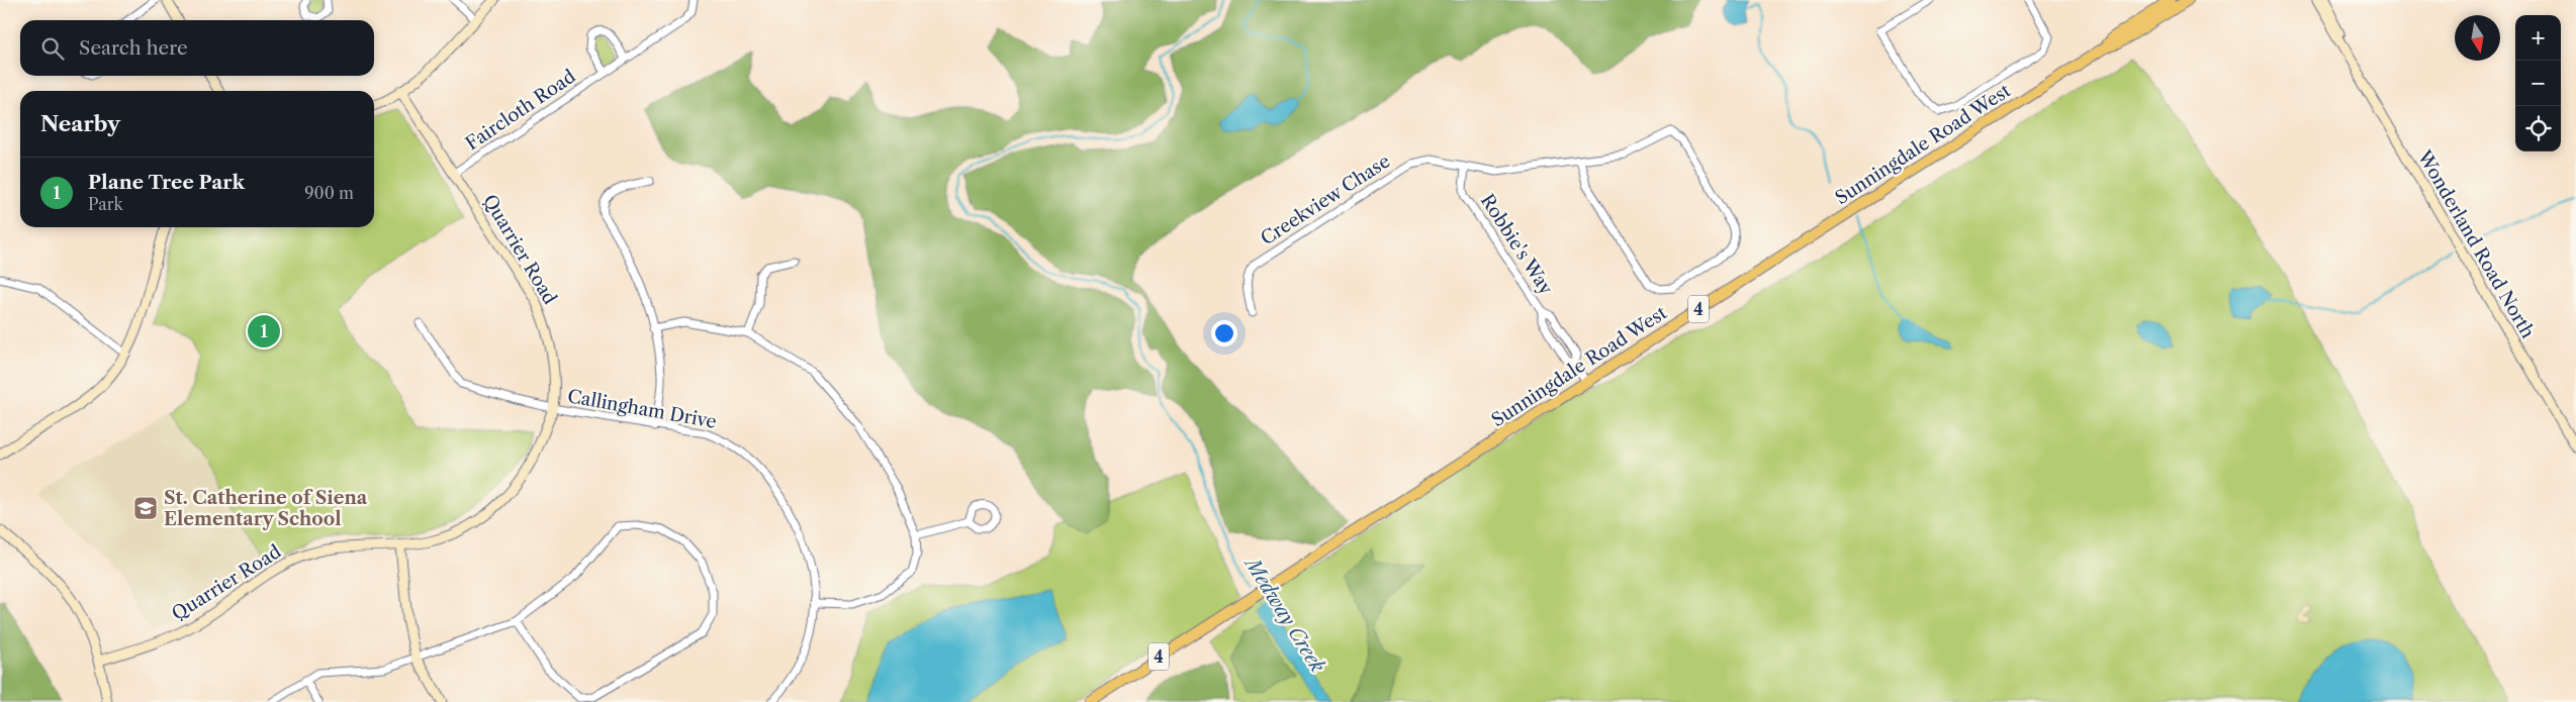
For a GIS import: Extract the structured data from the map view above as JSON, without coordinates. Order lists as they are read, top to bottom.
{
  "streets": {
    "main road": ["Sunningdale Road West", "4"],
    "street": [
      "Faircloth Road",
      "Creekview Chase",
      "Robbie's Way",
      "Wonderland Road North",
      "Quarrier Road",
      "Callingham Drive"
    ]
  },
  "crossings": [
    ["Faircloth Road", "Quarrier Road"],
    ["Sunningdale Road West", "Robbie's Way"],
    ["Sunningdale Road West", "4"],
    ["Creekview Chase", "Robbie's Way"],
    ["Quarrier Road", "Callingham Drive"]
  ],
  "water": ["Medway Creek"],
  "places": {
    "school or university": ["St. Catherine of Siena Elementary School"]
  },
  "north": "bottom",
  "page": {
    "map_buttons": ["+", "−"],
    "search": "Search here",
    "heading": "Nearby",
    "list": [
      {
        "mark": "1",
        "name": "Plane Tree Park",
        "note": "Park",
        "value": "900 m"
      }
    ],
    "pins": "1"
  }
}
